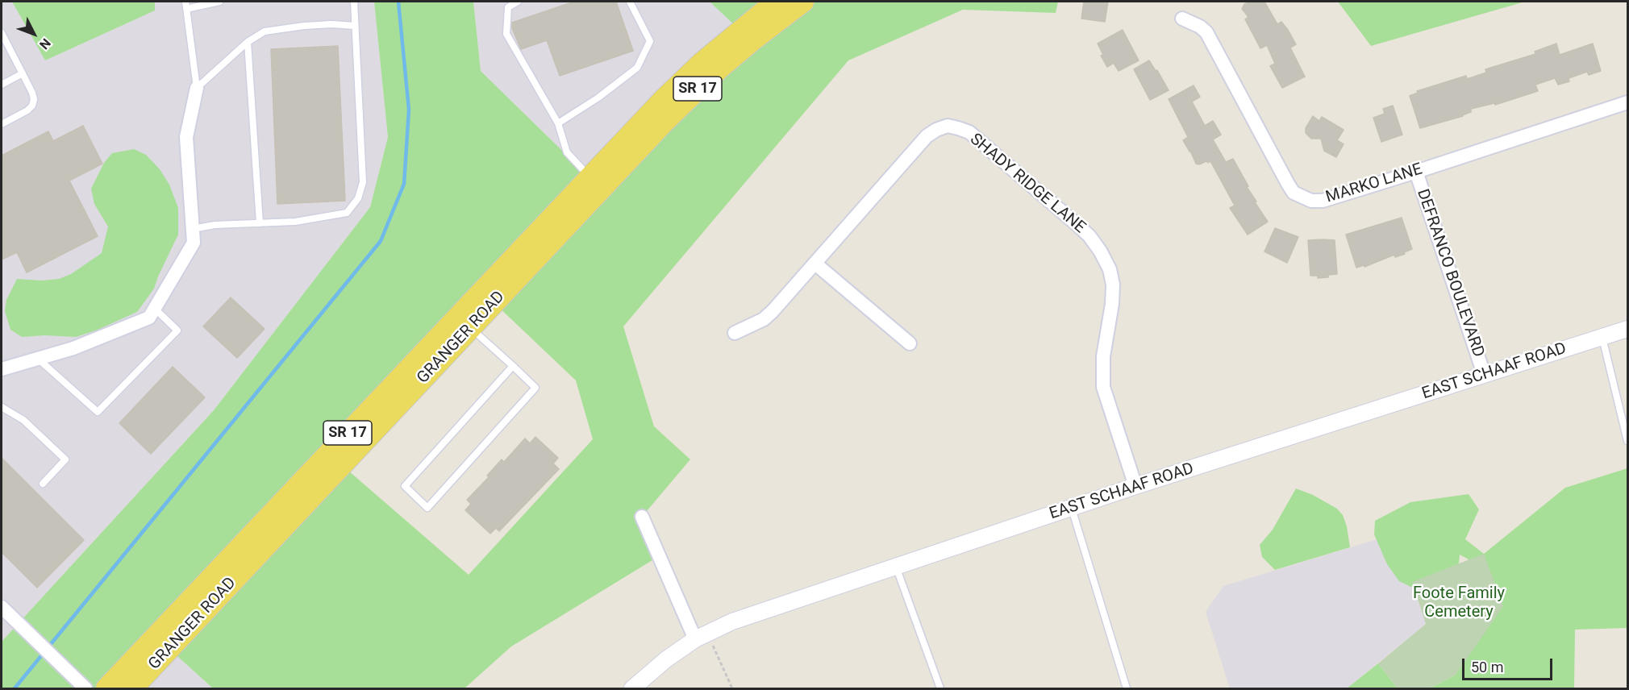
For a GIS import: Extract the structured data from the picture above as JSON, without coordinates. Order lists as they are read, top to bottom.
{
  "streets": {
    "main road": ["SR 17", "GRANGER ROAD"],
    "street": [
      "SHADY RIDGE LANE",
      "MARKO LANE",
      "DEFRANCO BOULEVARD",
      "EAST SCHAAF ROAD"
    ]
  },
  "crossings": [
    ["SHADY RIDGE LANE", "EAST SCHAAF ROAD"],
    ["MARKO LANE", "DEFRANCO BOULEVARD"],
    ["DEFRANCO BOULEVARD", "EAST SCHAAF ROAD"]
  ],
  "parks": ["Foote Family Cemetery"],
  "scale_bar": "50 m",
  "north": "bottom right"
}
